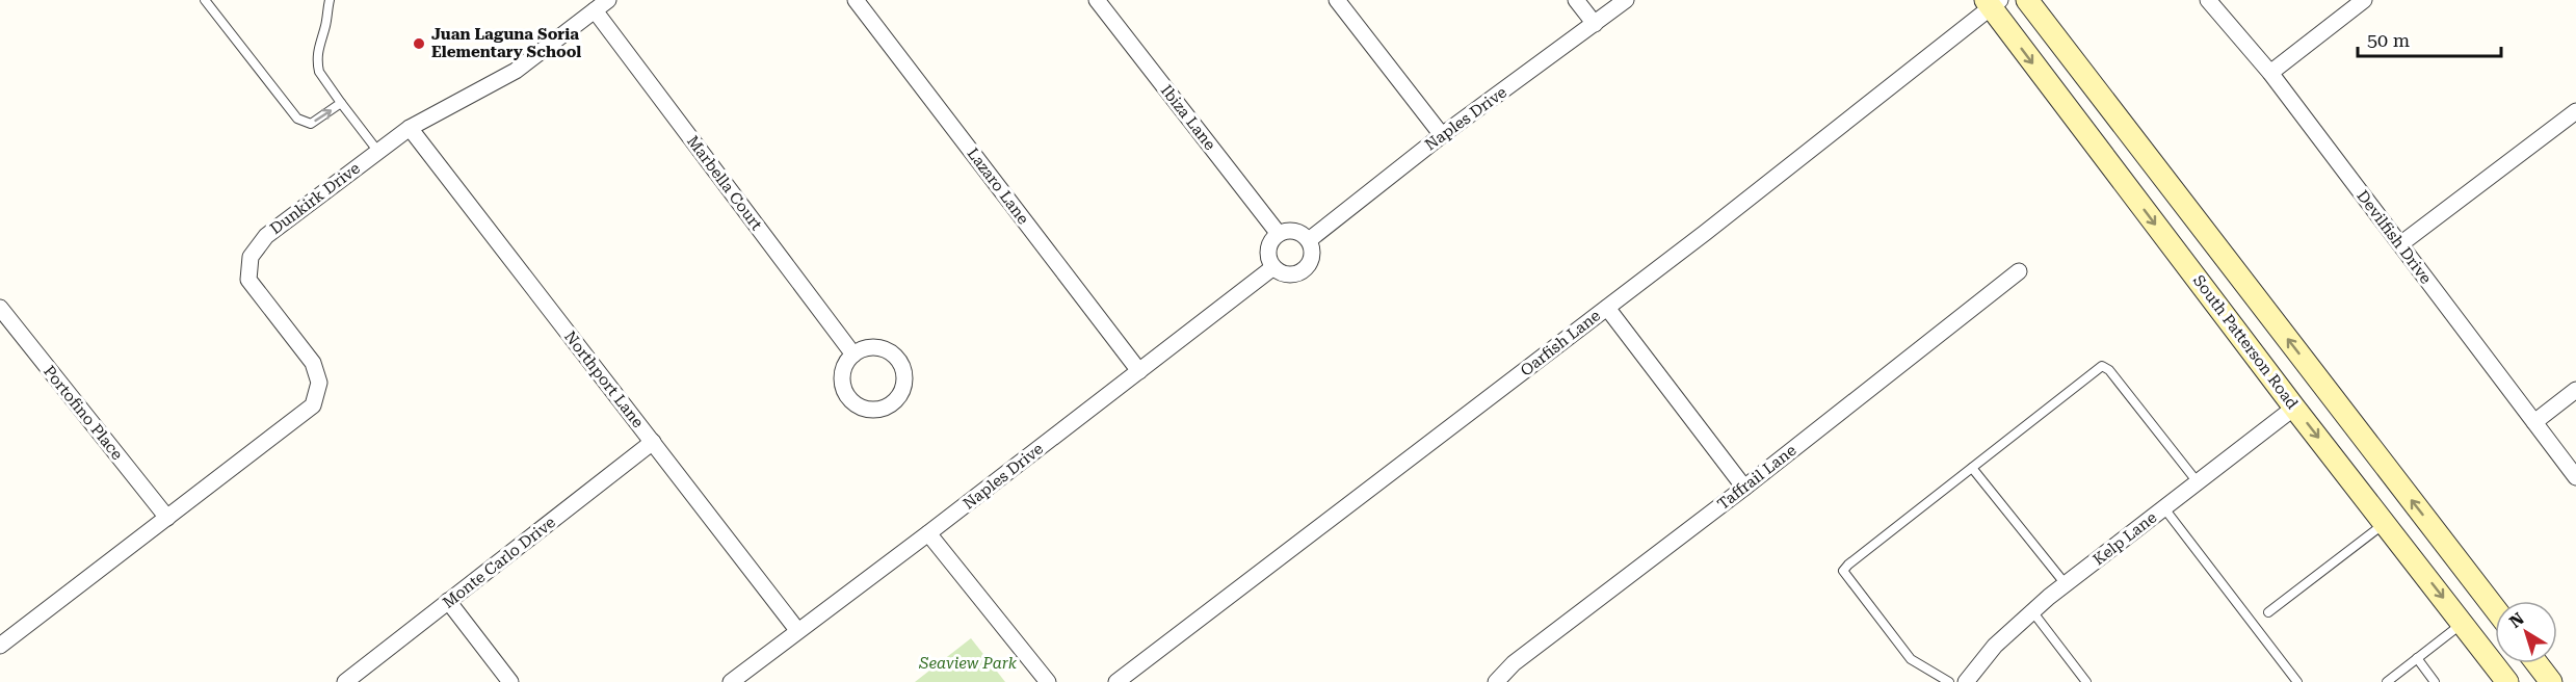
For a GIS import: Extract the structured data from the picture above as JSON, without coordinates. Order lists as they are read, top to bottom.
{
  "streets": {
    "street": [
      "Ibiza Lane",
      "Naples Drive",
      "Marbella Court",
      "Lazaro Lane",
      "Dunkirk Drive",
      "Devilfish Drive",
      "South Patterson Road",
      "Oarfish Lane",
      "Northport Lane",
      "Portofino Place",
      "Taffrail Lane",
      "Kelp Lane",
      "Monte Carlo Drive"
    ]
  },
  "crossings": [
    ["Ibiza Lane", "Naples Drive"],
    ["Naples Drive", "Lazaro Lane"],
    ["Naples Drive", "Northport Lane"],
    ["Marbella Court", "Dunkirk Drive"],
    ["Dunkirk Drive", "Northport Lane"],
    ["Dunkirk Drive", "Portofino Place"],
    ["South Patterson Road", "Oarfish Lane"],
    ["South Patterson Road", "Kelp Lane"],
    ["Northport Lane", "Monte Carlo Drive"]
  ],
  "parks": ["Seaview Park"],
  "places": ["Juan Laguna Soria Elementary School"],
  "scale_bar": "50 m",
  "north": "top left"
}
